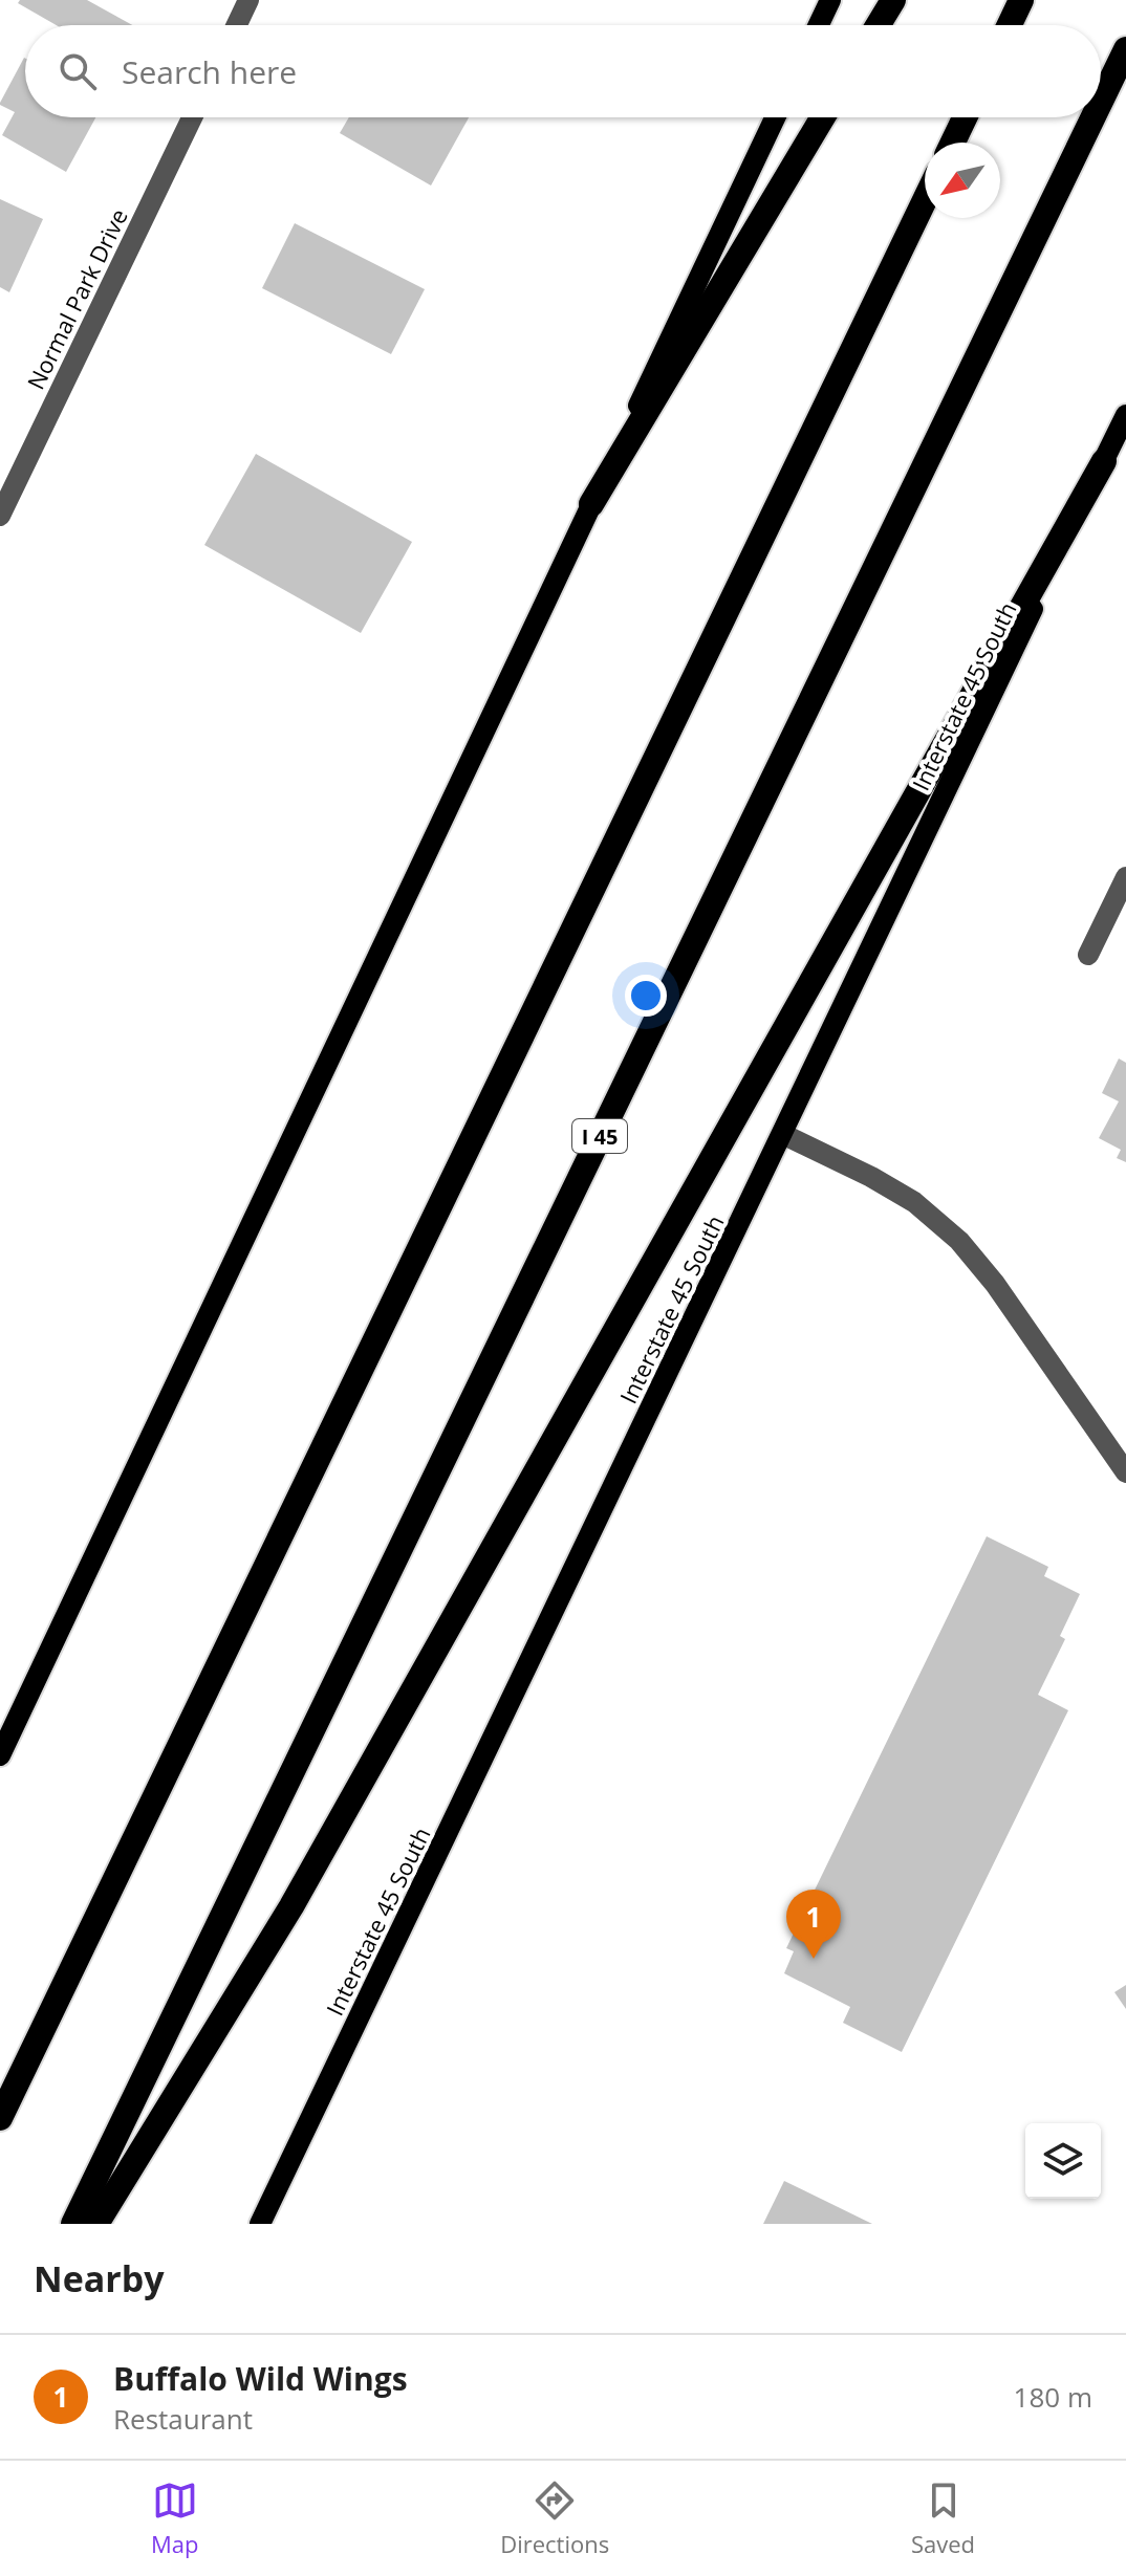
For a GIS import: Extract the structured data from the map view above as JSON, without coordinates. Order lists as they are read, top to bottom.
{
  "streets": {
    "highway": ["I 45"],
    "main road": ["Interstate 45 South"],
    "street": ["Normal Park Drive"]
  },
  "north": "bottom left",
  "page": {
    "search": "Search here",
    "pins": "1",
    "heading": "Nearby",
    "list": [
      {
        "mark": "1",
        "name": "Buffalo Wild Wings",
        "note": "Restaurant",
        "value": "180 m"
      }
    ],
    "nav": ["Map", "Directions", "Saved"]
  }
}
